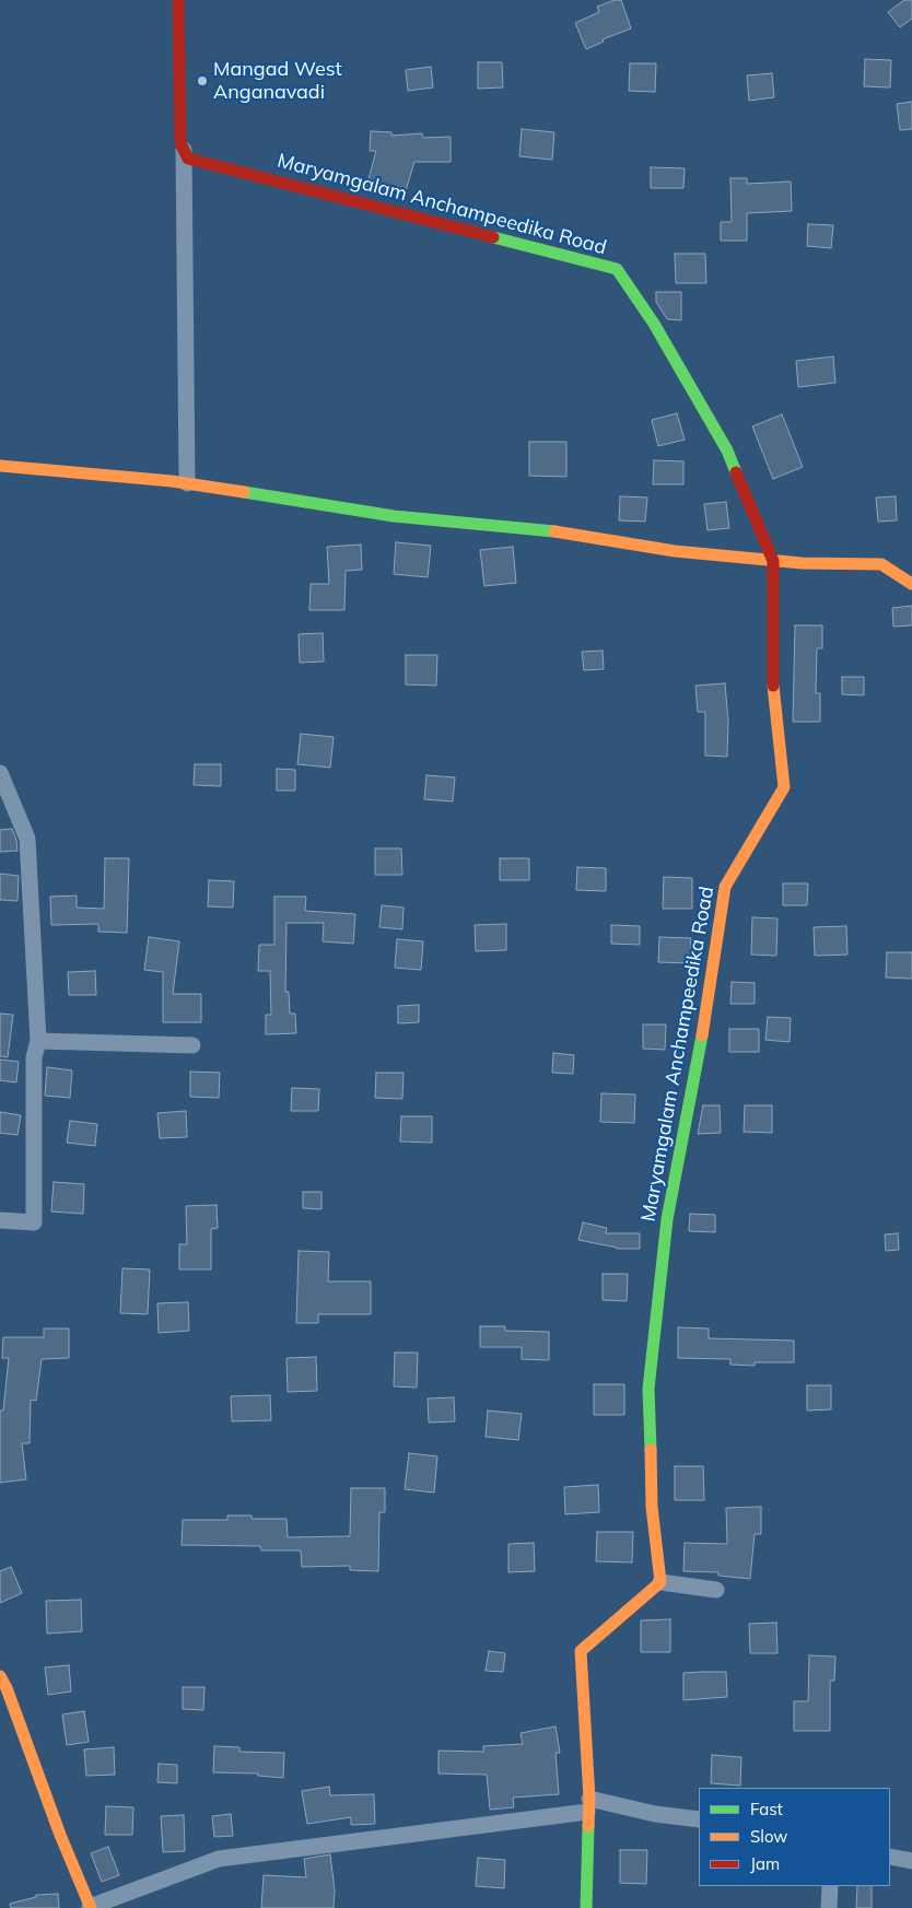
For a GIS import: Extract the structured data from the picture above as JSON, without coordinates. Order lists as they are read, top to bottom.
{
  "streets": {
    "street": ["Maryamgalam Anchampeedika Road"]
  },
  "places": ["Mangad West Anganavadi"],
  "legend": ["Fast", "Slow", "Jam"]
}
